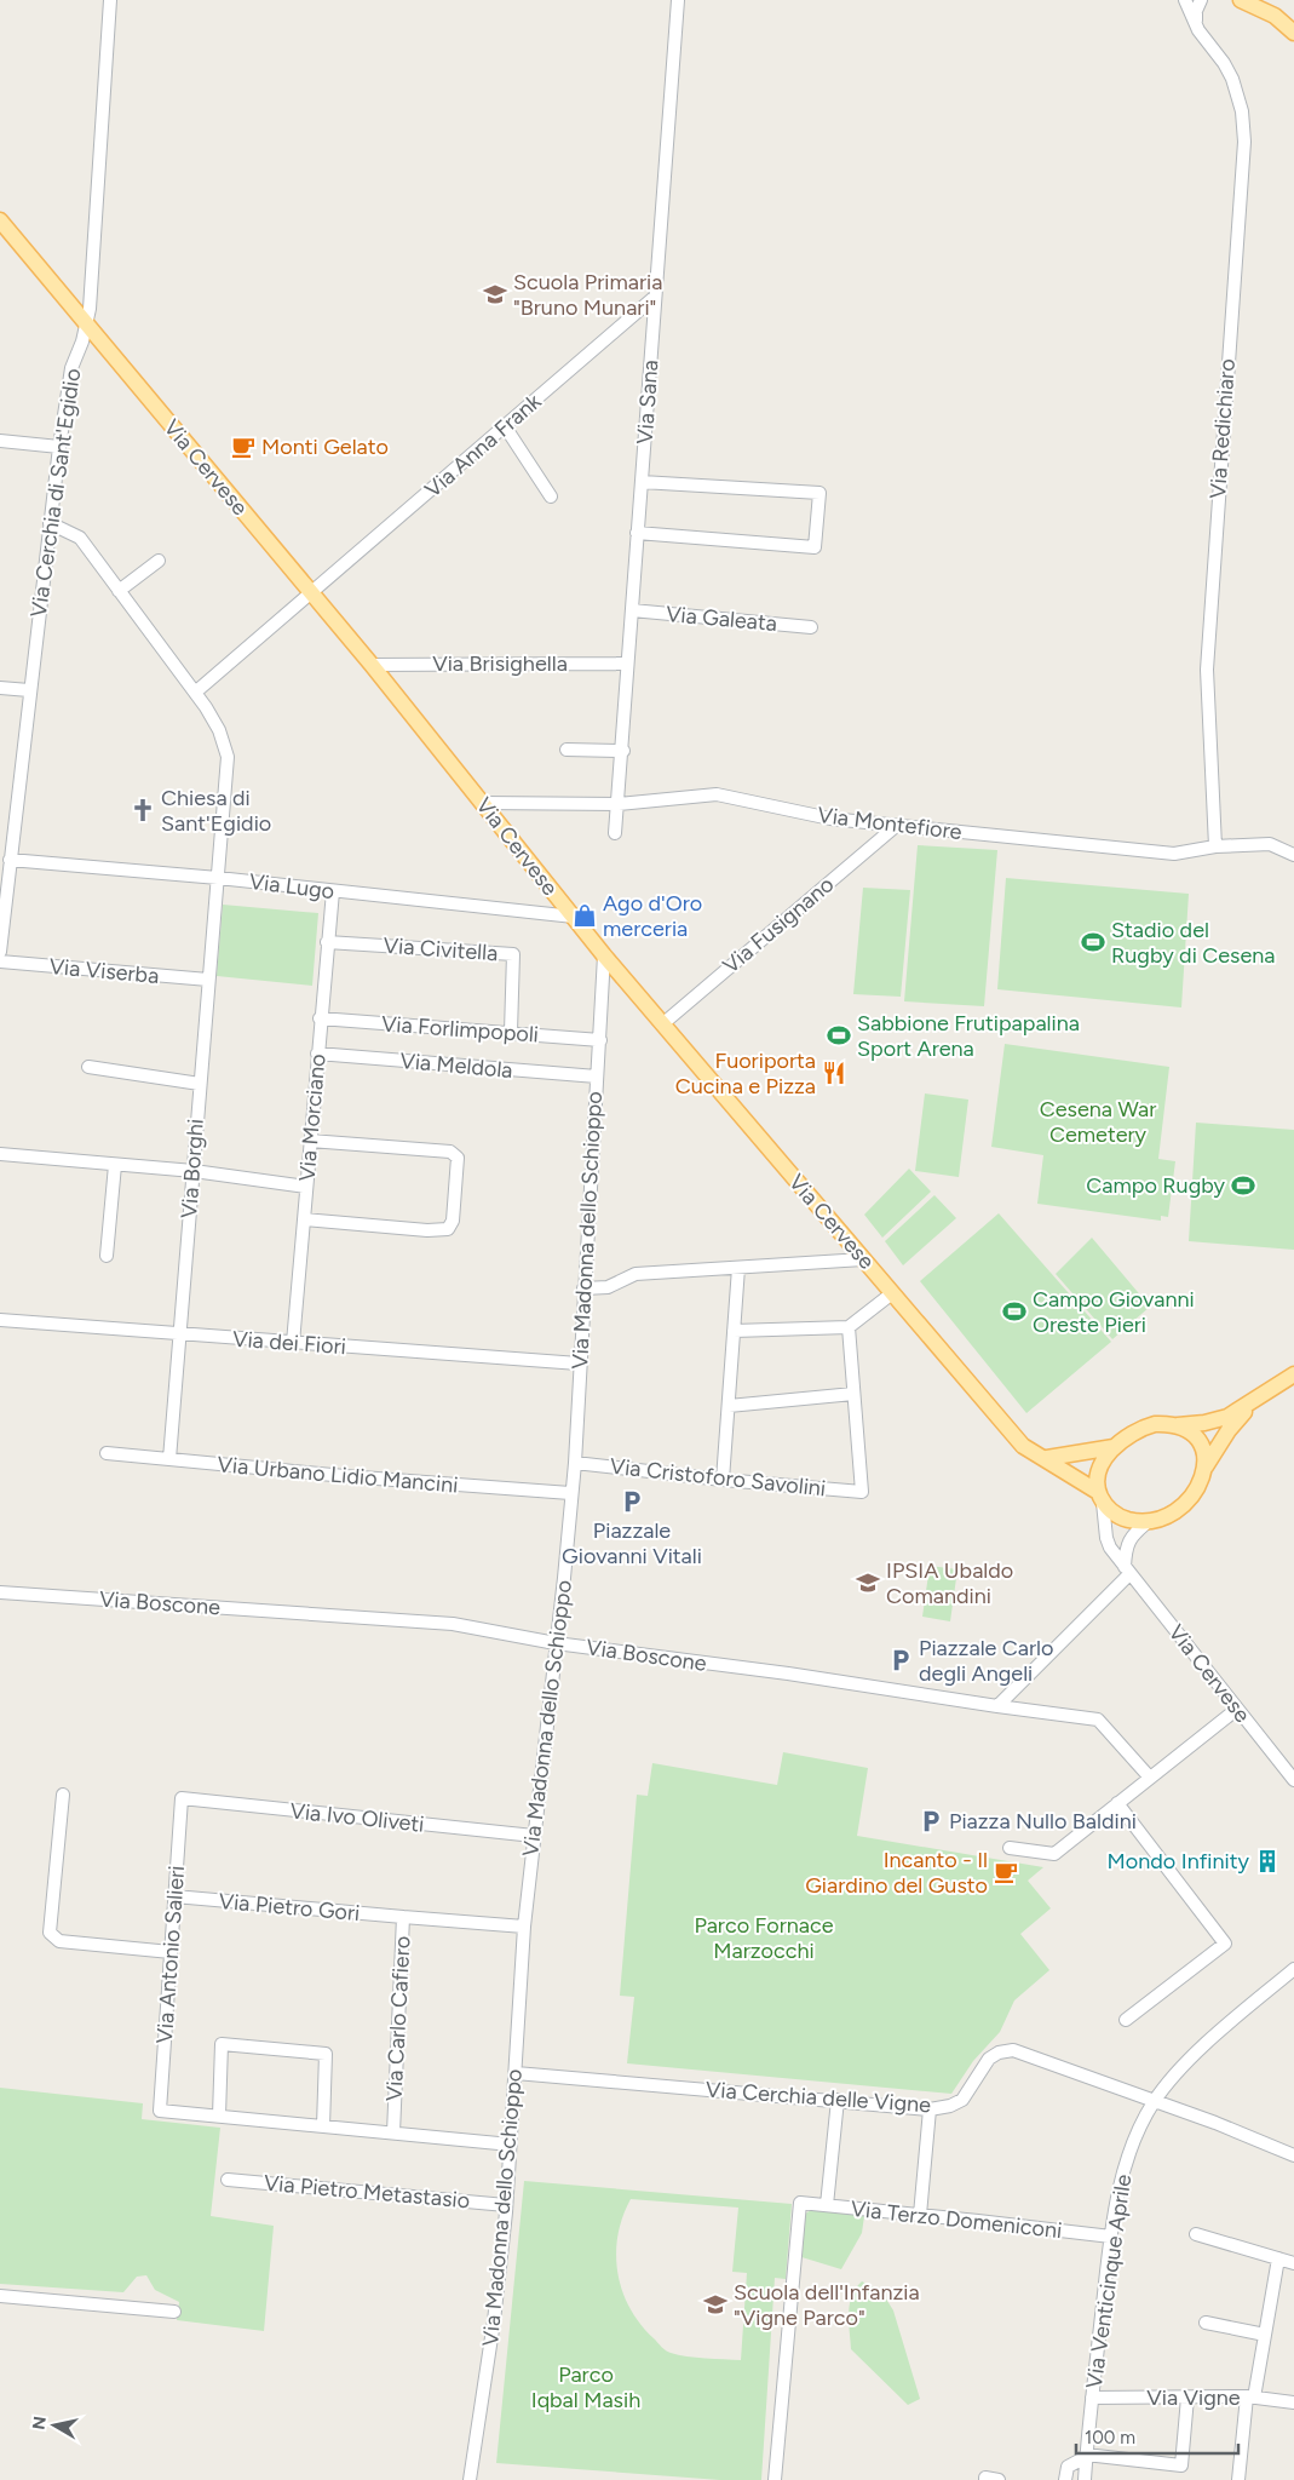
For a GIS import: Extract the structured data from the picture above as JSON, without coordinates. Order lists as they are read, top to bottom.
{
  "streets": {
    "main road": ["Via Cervese"],
    "street": [
      "Via Sana",
      "Via Redichiaro",
      "Via Anna Frank",
      "Via Cerchia di Sant'Egidio",
      "Via Galeata",
      "Via Brisighella",
      "Via Montefiore",
      "Via Lugo",
      "Via Fusignano",
      "Via Civitella",
      "Via Viserba",
      "Via Forlimpopoli",
      "Via Meldola",
      "Via Morciano",
      "Via Borghi",
      "Via Madonna dello Schioppo",
      "Via dei Fiori",
      "Via Urbano Lidio Mancini",
      "Via Cristoforo Savolini",
      "Via Boscone",
      "Via Ivo Oliveti",
      "Via Pietro Gori",
      "Via Antonio Salieri",
      "Via Carlo Cafiero",
      "Via Cerchia delle Vigne",
      "Via Pietro Metastasio",
      "Via Terzo Domeniconi",
      "Via Venticinque Aprile",
      "Via Vigne"
    ]
  },
  "crossings": [
    ["Via Sana", "Via Anna Frank"],
    ["Via Sana", "Via Galeata"],
    ["Via Sana", "Via Brisighella"],
    ["Via Sana", "Via Montefiore"],
    ["Via Redichiaro", "Via Montefiore"],
    ["Via Anna Frank", "Via Cervese"],
    ["Via Anna Frank", "Via Borghi"],
    ["Via Cervese", "Via Cerchia di Sant'Egidio"],
    ["Via Cervese", "Via Brisighella"],
    ["Via Cervese", "Via Montefiore"],
    ["Via Cervese", "Via Lugo"],
    ["Via Cervese", "Via Fusignano"],
    ["Via Cervese", "Via Madonna dello Schioppo"],
    ["Via Cerchia di Sant'Egidio", "Via Lugo"],
    ["Via Cerchia di Sant'Egidio", "Via Borghi"],
    ["Via Montefiore", "Via Fusignano"],
    ["Via Lugo", "Via Morciano"],
    ["Via Lugo", "Via Borghi"],
    ["Via Civitella", "Via Forlimpopoli"],
    ["Via Civitella", "Via Morciano"],
    ["Via Viserba", "Via Borghi"],
    ["Via Forlimpopoli", "Via Morciano"],
    ["Via Forlimpopoli", "Via Madonna dello Schioppo"],
    ["Via Meldola", "Via Morciano"],
    ["Via Meldola", "Via Madonna dello Schioppo"],
    ["Via Morciano", "Via dei Fiori"],
    ["Via Borghi", "Via dei Fiori"],
    ["Via Borghi", "Via Urbano Lidio Mancini"],
    ["Via Madonna dello Schioppo", "Via dei Fiori"],
    ["Via Madonna dello Schioppo", "Via Urbano Lidio Mancini"],
    ["Via Madonna dello Schioppo", "Via Cristoforo Savolini"],
    ["Via Madonna dello Schioppo", "Via Boscone"],
    ["Via Madonna dello Schioppo", "Via Ivo Oliveti"],
    ["Via Madonna dello Schioppo", "Via Carlo Cafiero"],
    ["Via Madonna dello Schioppo", "Via Cerchia delle Vigne"],
    ["Via Madonna dello Schioppo", "Via Pietro Metastasio"],
    ["Via Ivo Oliveti", "Via Antonio Salieri"],
    ["Via Pietro Gori", "Via Antonio Salieri"],
    ["Via Pietro Gori", "Via Carlo Cafiero"],
    ["Via Cerchia delle Vigne", "Via Venticinque Aprile"],
    ["Via Terzo Domeniconi", "Via Venticinque Aprile"],
    ["Via Venticinque Aprile", "Via Vigne"]
  ],
  "parks": ["Cesena War Cemetery", "Parco Fornace Marzocchi", "Parco Iqbal Masih"],
  "places": {
    "school or university": ["Scuola Primaria \"Bruno Munari\"", "IPSIA Ubaldo Comandini", "Scuola dell'Infanzia \"Vigne Parco\""],
    "cafe": ["Monti Gelato", "Incanto - Il Giardino del Gusto"],
    "church": ["Chiesa di Sant'Egidio"],
    "shop": ["Ago d'Oro merceria"],
    "sports": [
      "Stadio del Rugby di Cesena",
      "Sabbione Frutipapalina Sport Arena",
      "Campo Rugby",
      "Campo Giovanni Oreste Pieri"
    ],
    "restaurant": ["Fuoriporta Cucina e Pizza"],
    "parking": ["Piazzale Giovanni Vitali", "Piazzale Carlo degli Angeli", "Piazza Nullo Baldini"],
    "building": ["Mondo Infinity"]
  },
  "scale_bar": "100 m",
  "north": "left"
}
